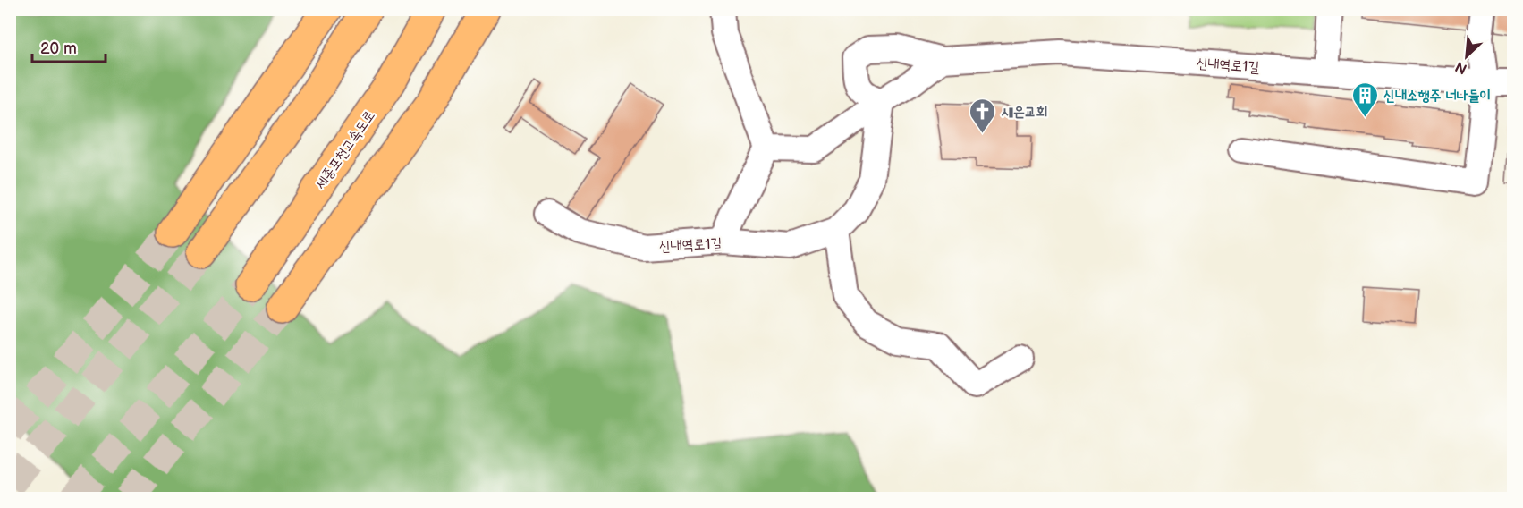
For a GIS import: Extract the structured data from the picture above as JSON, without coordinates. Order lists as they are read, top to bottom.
{
  "streets": {
    "highway": ["세종포천고속도로"],
    "street": ["신내역로1길"]
  },
  "places": {
    "building": ["신내소행주 너나들이"],
    "church": ["새은교회"]
  },
  "scale_bar": "20 m",
  "north": "bottom left"
}
